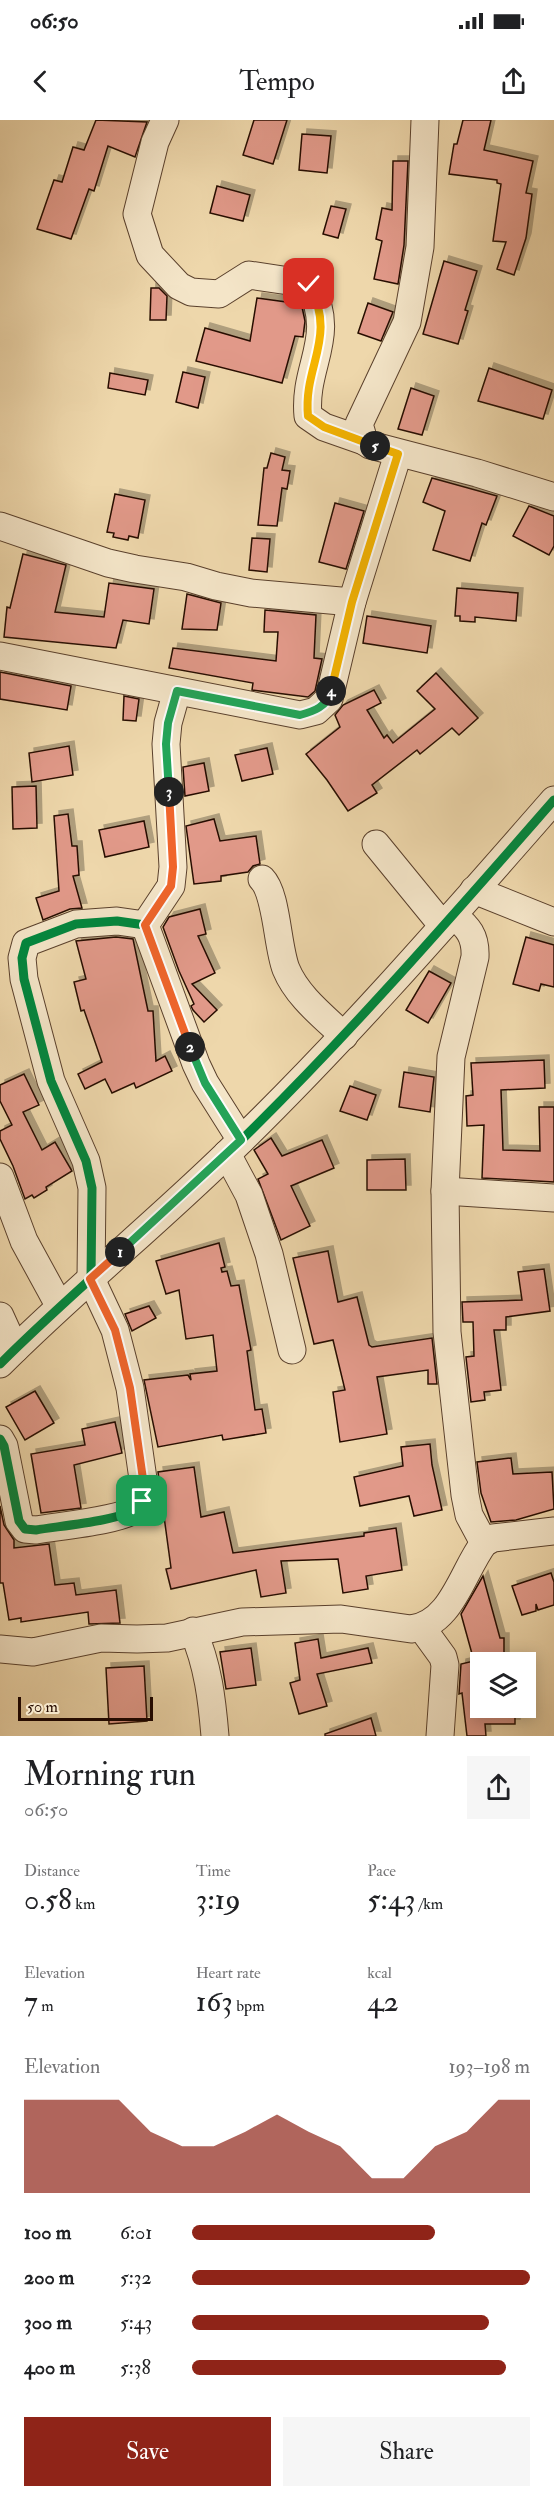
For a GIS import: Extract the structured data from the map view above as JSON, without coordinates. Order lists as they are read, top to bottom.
{
  "scale_bar": "50 m",
  "page": {
    "status": "06:50",
    "header": "Tempo",
    "pins": [
      "5",
      "4",
      "3",
      "2",
      "1"
    ],
    "scale": "50 m",
    "heading": ["Morning run", "06:50"],
    "stats": [
      ["Distance", "0.58 km"],
      ["Time", "3:19"],
      ["Pace", "5:43 /km"],
      ["Elevation", "7 m"],
      ["Heart rate", "163 bpm"],
      ["kcal", "42"]
    ],
    "chart": ["Elevation", "193–198 m"],
    "list": [
      {
        "name": "100 m",
        "note": "6:01"
      },
      {
        "name": "200 m",
        "note": "5:32"
      },
      {
        "name": "300 m",
        "note": "5:43"
      },
      {
        "name": "400 m",
        "note": "5:38"
      }
    ],
    "buttons": ["Save", "Share"]
  }
}
